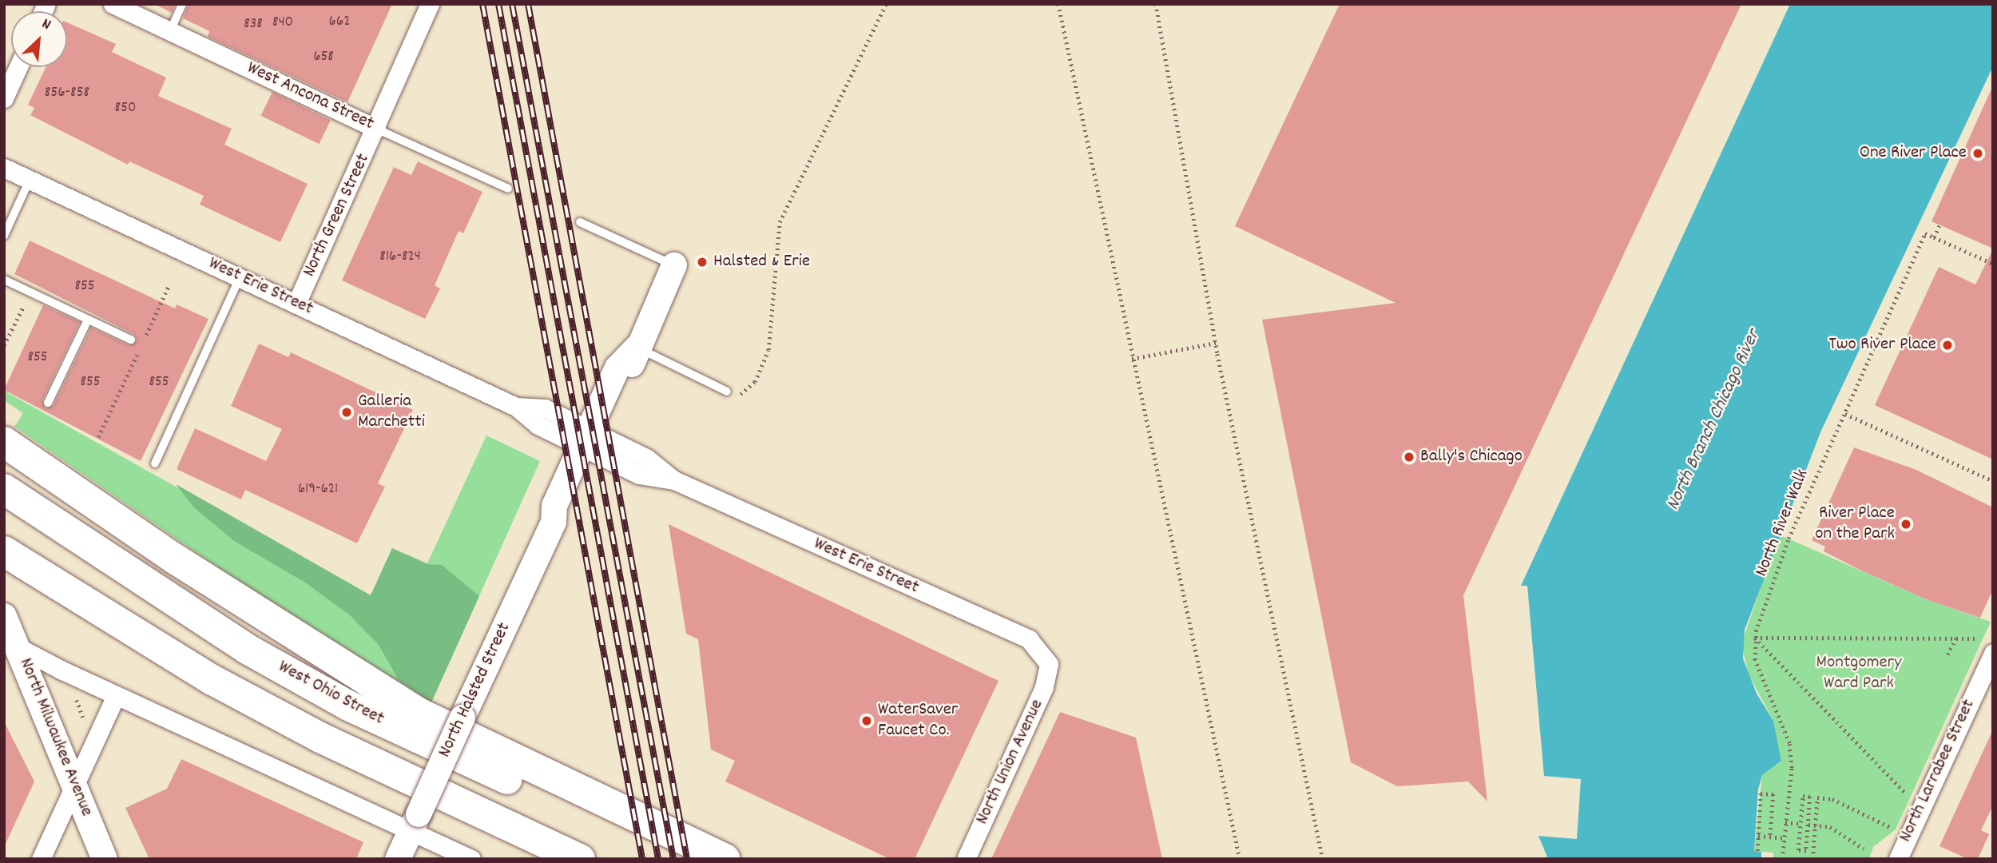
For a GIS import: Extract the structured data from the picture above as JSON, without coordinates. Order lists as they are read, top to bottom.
{
  "streets": {
    "highway": ["West Ohio Street"],
    "main road": ["North Halsted Street", "North Milwaukee Avenue"],
    "street": [
      "West Ancona Street",
      "North Green Street",
      "West Erie Street",
      "North Union Avenue",
      "North Larrabee Street"
    ],
    "path": ["North River Walk"]
  },
  "crossings": [
    ["West Ancona Street", "North Green Street"],
    ["North Green Street", "West Erie Street"],
    ["West Erie Street", "North Halsted Street"],
    ["West Erie Street", "North Union Avenue"]
  ],
  "water": ["North Branch Chicago River"],
  "parks": ["Montgomery Ward Park"],
  "places": [
    "One River Place",
    "Halsted & Erie",
    "Two River Place",
    "Galleria Marchetti",
    "Bally's Chicago",
    "River Place on the Park",
    "WaterSaver Faucet Co."
  ],
  "house_numbers": [
    "662",
    "840",
    "838",
    "658",
    "856-858",
    "850",
    "816-824",
    "855",
    "855",
    "855",
    "855",
    "619-621"
  ],
  "north": "top right"
}
